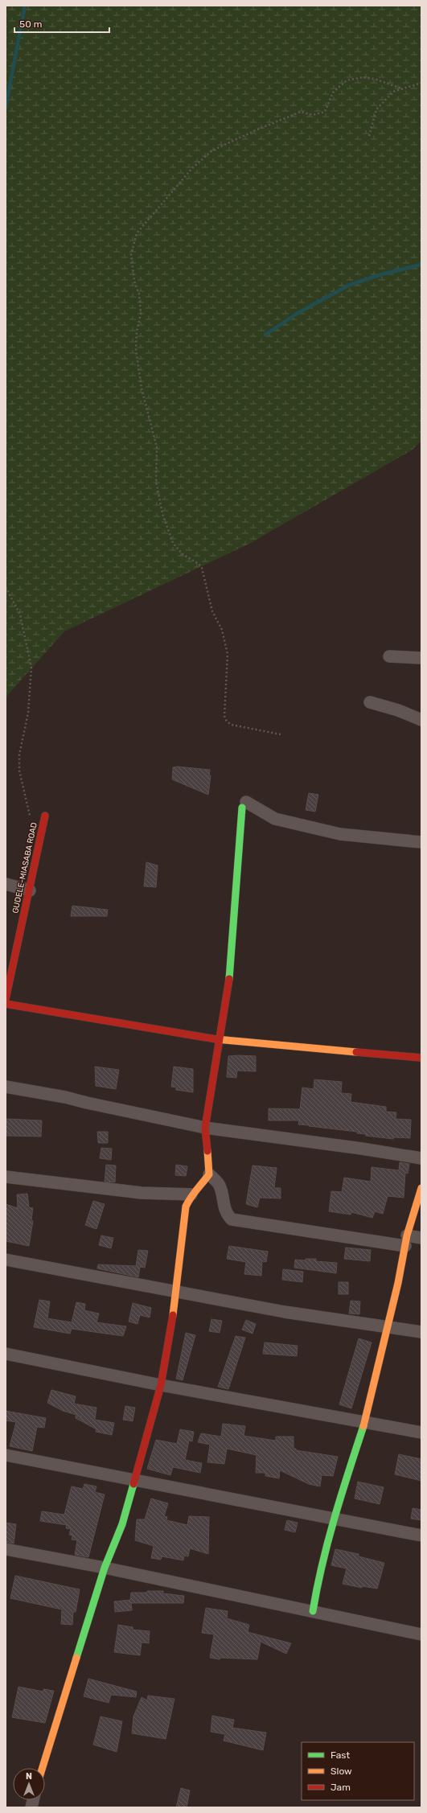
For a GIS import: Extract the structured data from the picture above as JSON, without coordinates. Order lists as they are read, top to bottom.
{
  "streets": {
    "street": ["GUDELE-MIASABA ROAD"]
  },
  "legend": ["Fast", "Slow", "Jam"],
  "scale_bar": "50 m",
  "north": "top"
}
